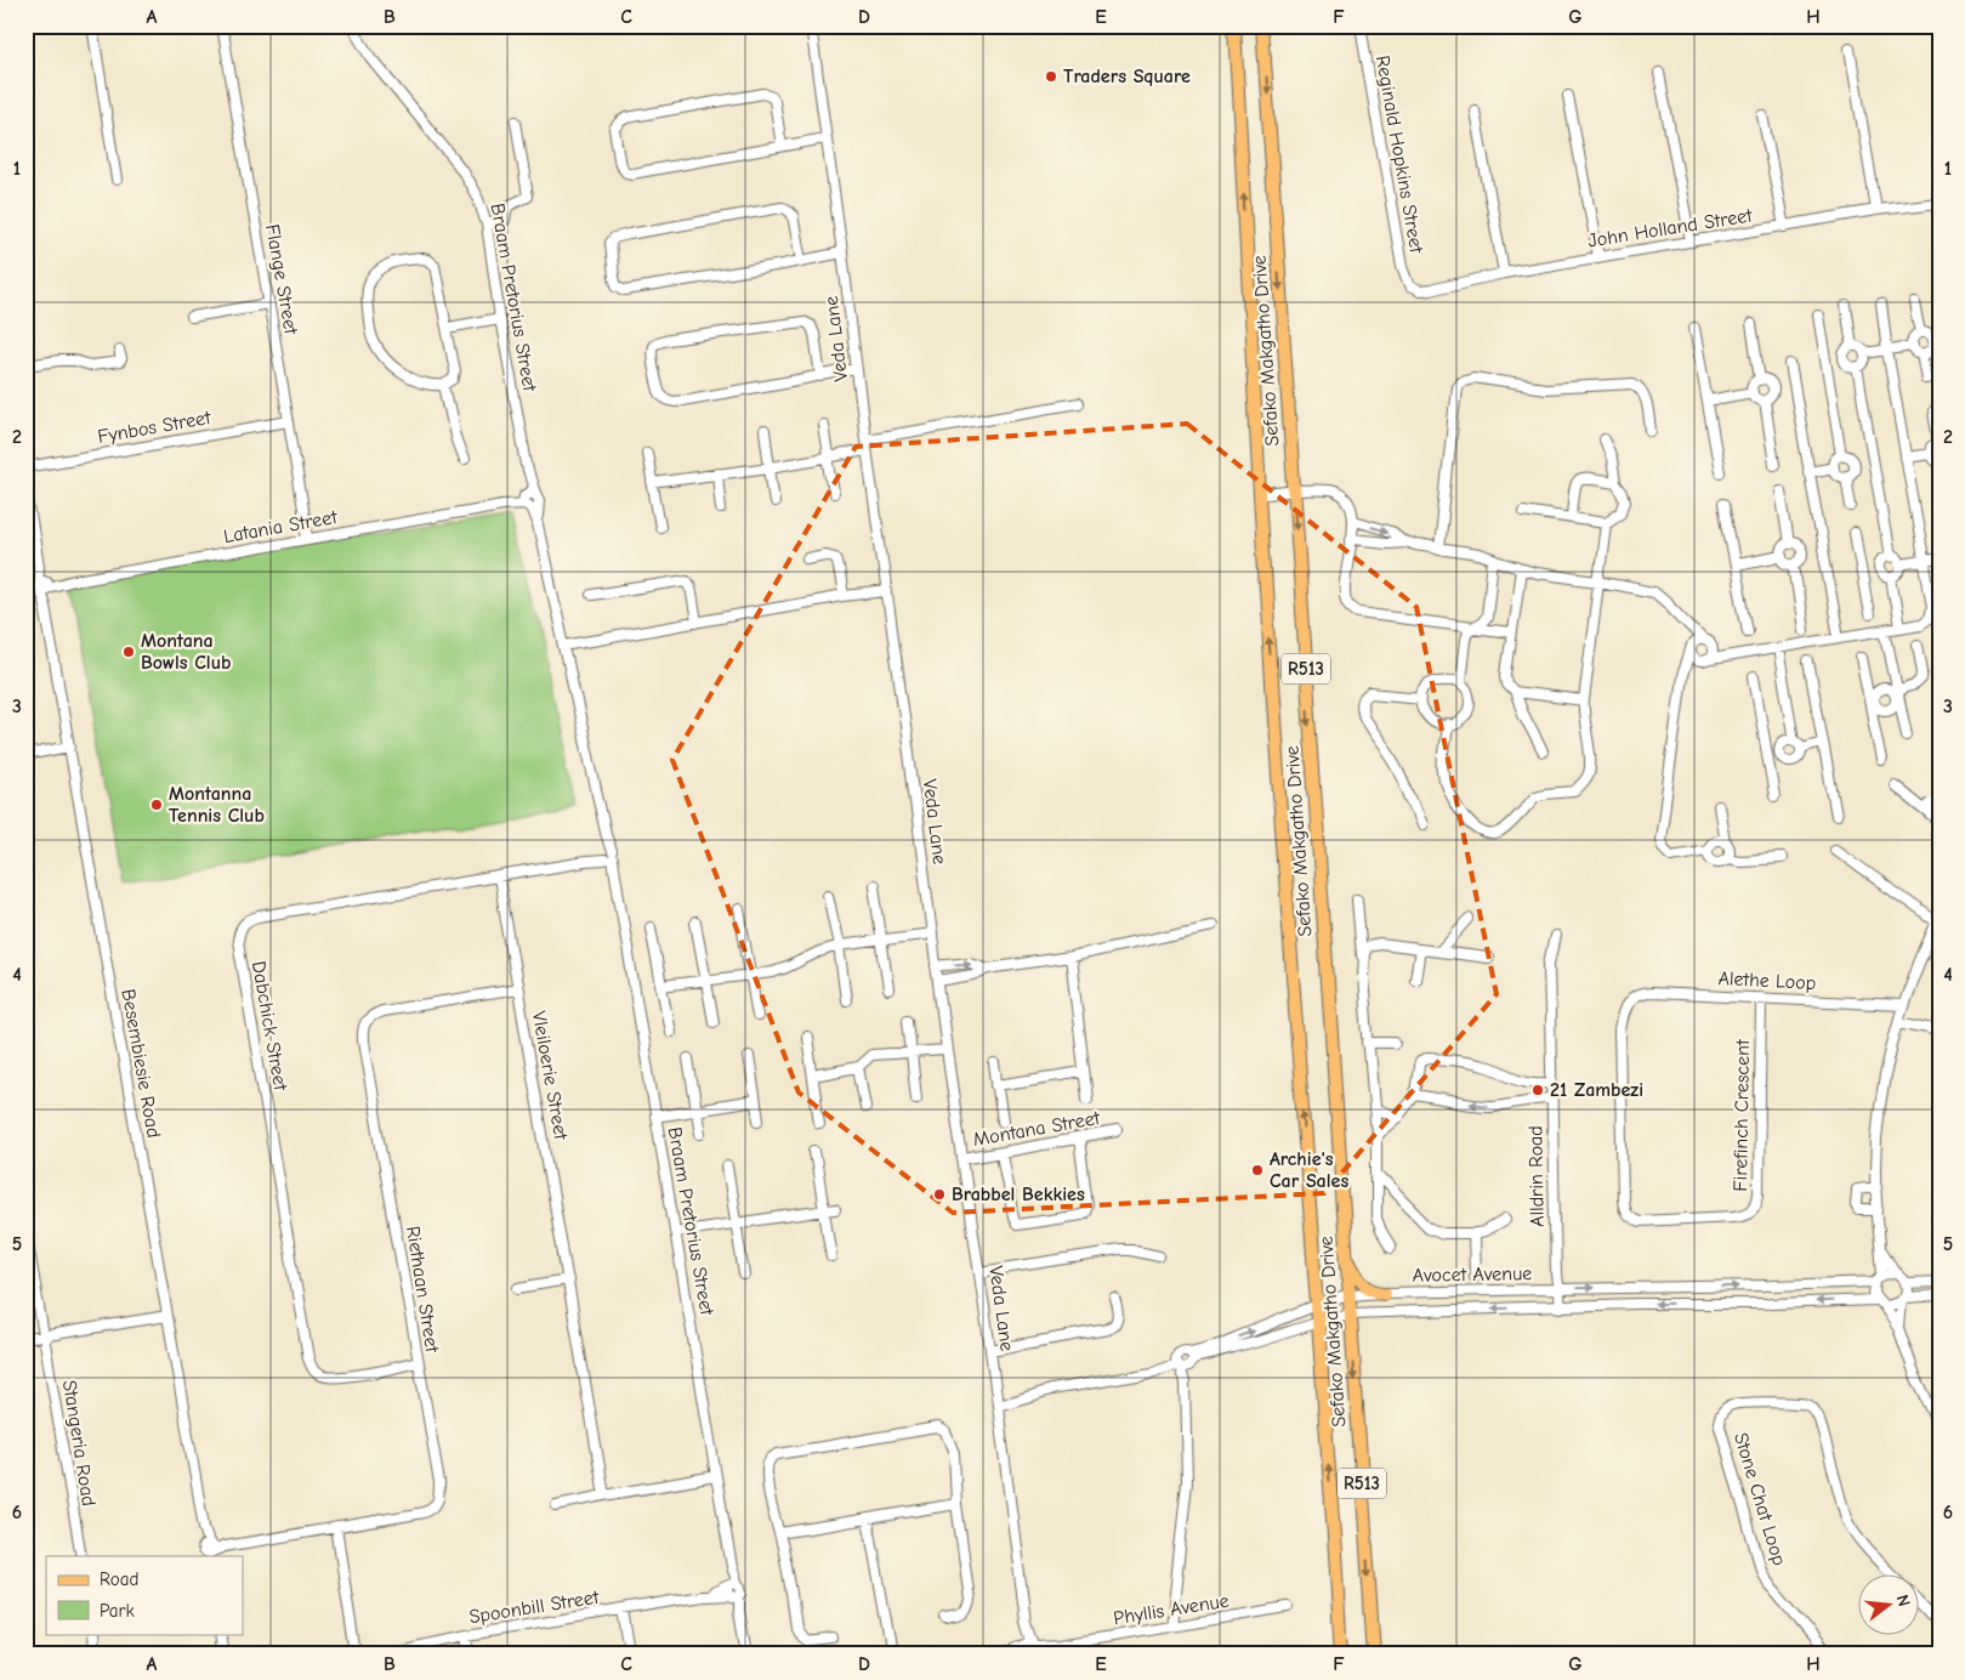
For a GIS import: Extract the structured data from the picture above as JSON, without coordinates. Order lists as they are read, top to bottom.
{
  "streets": {
    "main road": ["Sefako Makgatho Drive", "R513"],
    "street": [
      "Reginald Hopkins Street",
      "John Holland Street",
      "Flange Street",
      "Braam Pretorius Street",
      "Veda Lane",
      "Fynbos Street",
      "Latania Street",
      "Alethe Loop",
      "Dabchick Street",
      "Besembiesie Road",
      "Vleiloerie Street",
      "Firefinch Crescent",
      "Montana Street",
      "Alldrin Road",
      "Avocet Avenue",
      "Riethaan Street",
      "Stangeria Road",
      "Stone Chat Loop",
      "Spoonbill Street",
      "Phyllis Avenue"
    ]
  },
  "crossings": [
    ["Reginald Hopkins Street", "John Holland Street"],
    ["Flange Street", "Fynbos Street"],
    ["Flange Street", "Latania Street"],
    ["Braam Pretorius Street", "Latania Street"],
    ["Braam Pretorius Street", "Dabchick Street"],
    ["Braam Pretorius Street", "Spoonbill Street"],
    ["Veda Lane", "Montana Street"],
    ["Veda Lane", "Phyllis Avenue"],
    ["Sefako Makgatho Drive", "Avocet Avenue"],
    ["Latania Street", "Besembiesie Road"],
    ["Alethe Loop", "Firefinch Crescent"],
    ["Dabchick Street", "Vleiloerie Street"],
    ["Dabchick Street", "Riethaan Street"],
    ["Besembiesie Road", "Riethaan Street"],
    ["Vleiloerie Street", "Riethaan Street"],
    ["Alldrin Road", "Avocet Avenue"]
  ],
  "places": [
    "Traders Square",
    "Montana Bowls Club",
    "Montanna Tennis Club",
    "21 Zambezi",
    "Archie's Car Sales",
    "Brabbel Bekkies"
  ],
  "legend": ["Road", "Park"],
  "north": "right",
  "grid": {
    "columns": [
      "A",
      "B",
      "C",
      "D",
      "E",
      "F",
      "G",
      "H"
    ],
    "rows": [
      "1",
      "2",
      "3",
      "4",
      "5",
      "6"
    ]
  }
}
